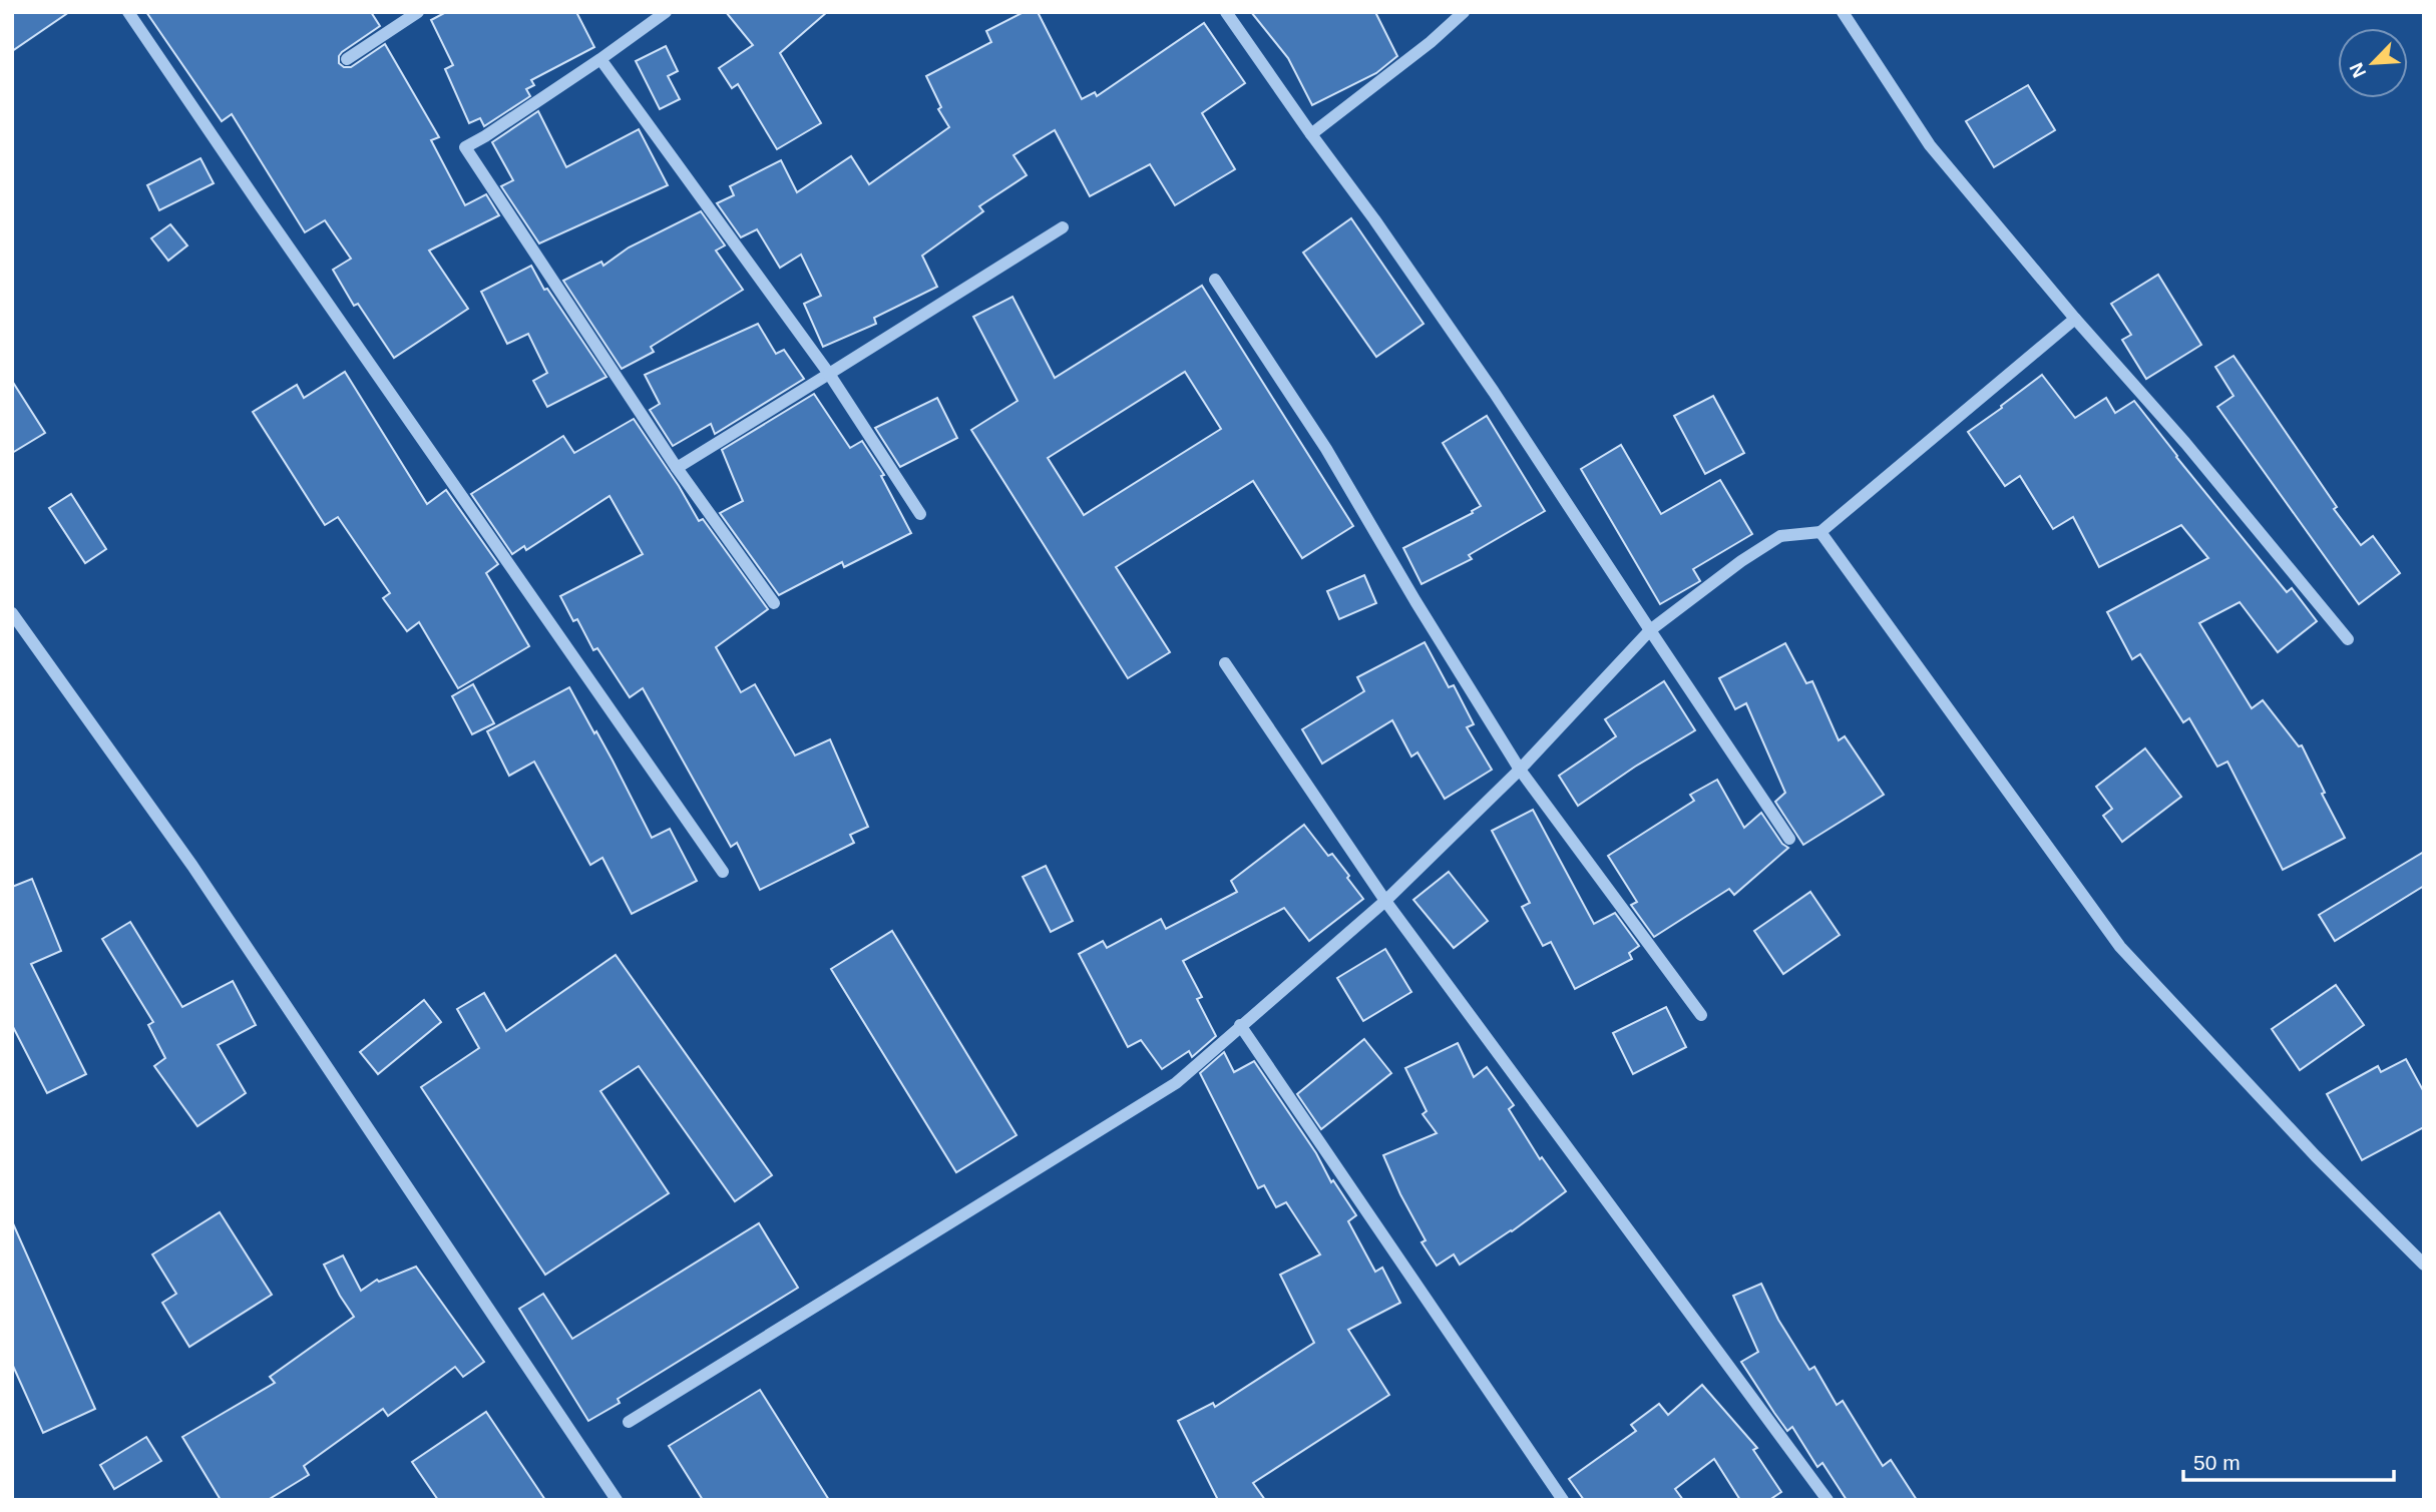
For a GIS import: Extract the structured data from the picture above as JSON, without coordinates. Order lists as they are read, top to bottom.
{
  "scale_bar": "50 m",
  "north": "bottom left"
}
